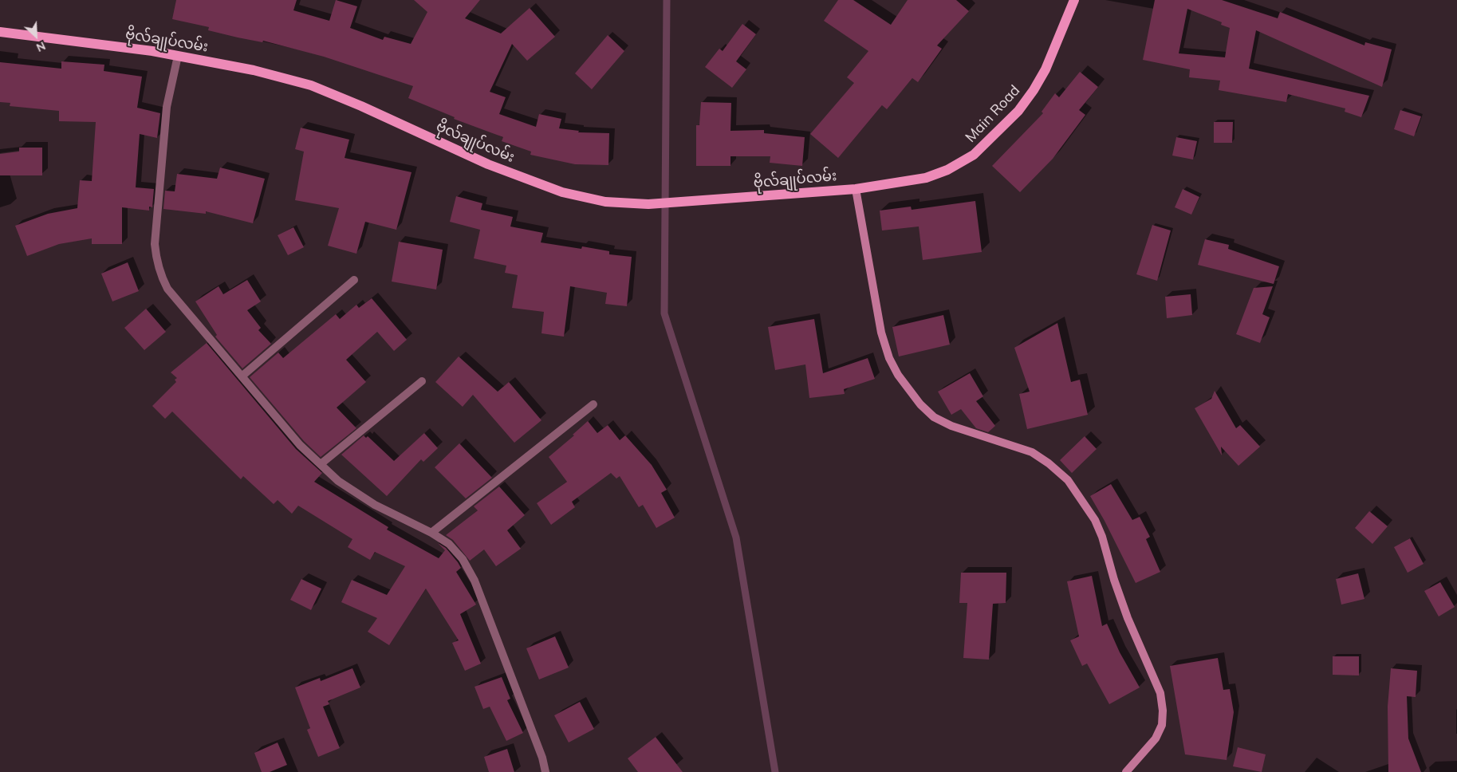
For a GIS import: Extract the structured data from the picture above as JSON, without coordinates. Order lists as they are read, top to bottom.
{
  "streets": {
    "main road": ["ဗိုလ်‌ချုပ်‌လမ်း", "Main Road"]
  },
  "crossings": [
    ["ဗိုလ်‌ချုပ်‌လမ်း", "Main Road"]
  ],
  "north": "bottom right"
}
